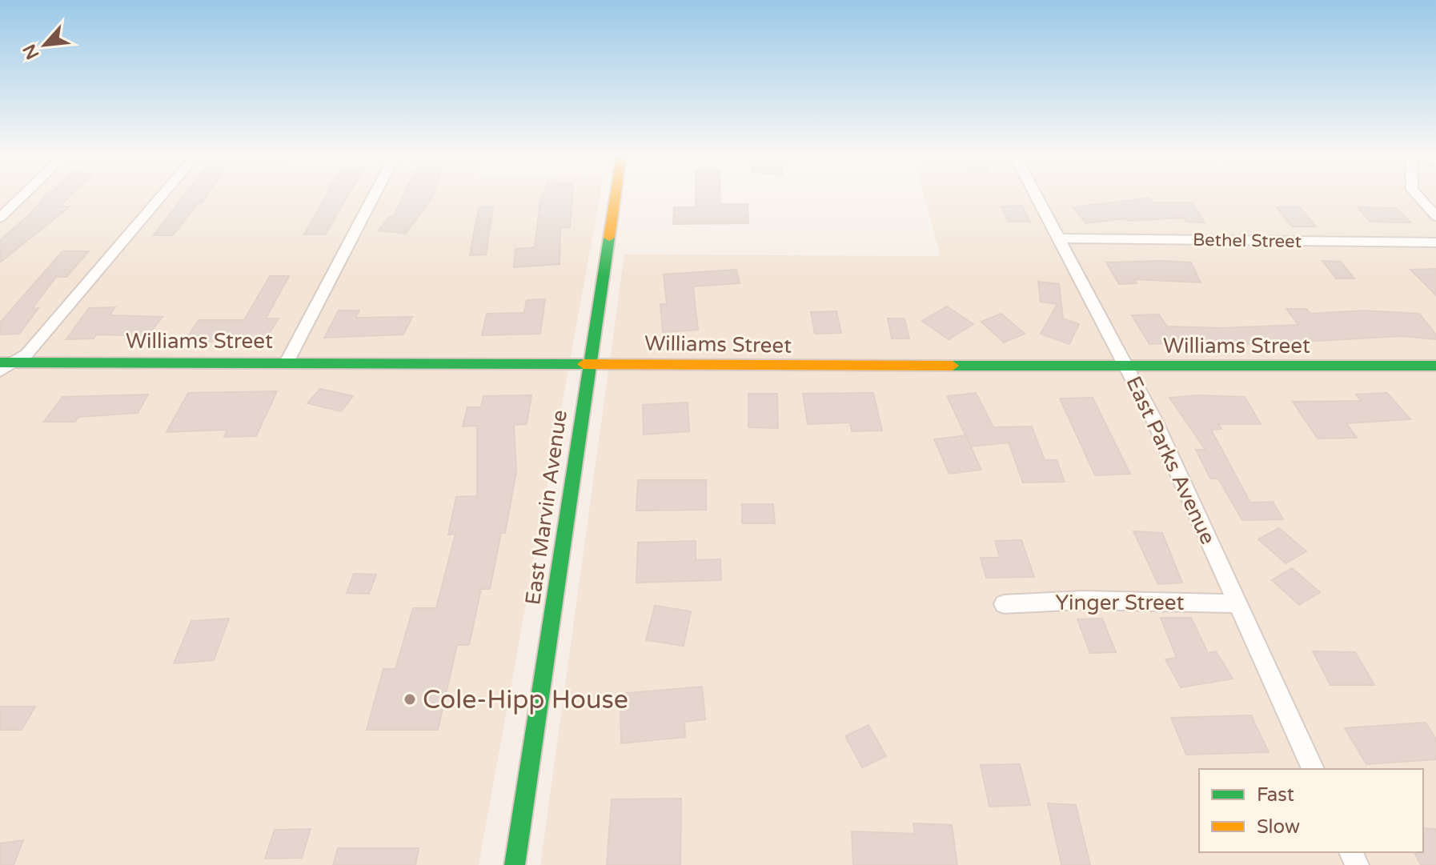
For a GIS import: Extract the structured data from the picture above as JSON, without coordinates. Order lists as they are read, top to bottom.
{
  "streets": {
    "street": [
      "Bethel Street",
      "Williams Street",
      "East Parks Avenue",
      "East Marvin Avenue",
      "Yinger Street"
    ]
  },
  "crossings": [
    ["Bethel Street", "East Parks Avenue"],
    ["Williams Street", "East Parks Avenue"],
    ["Williams Street", "East Marvin Avenue"],
    ["East Parks Avenue", "Yinger Street"]
  ],
  "places": ["Cole-Hipp House"],
  "legend": ["Fast", "Slow"],
  "north": "bottom left"
}
